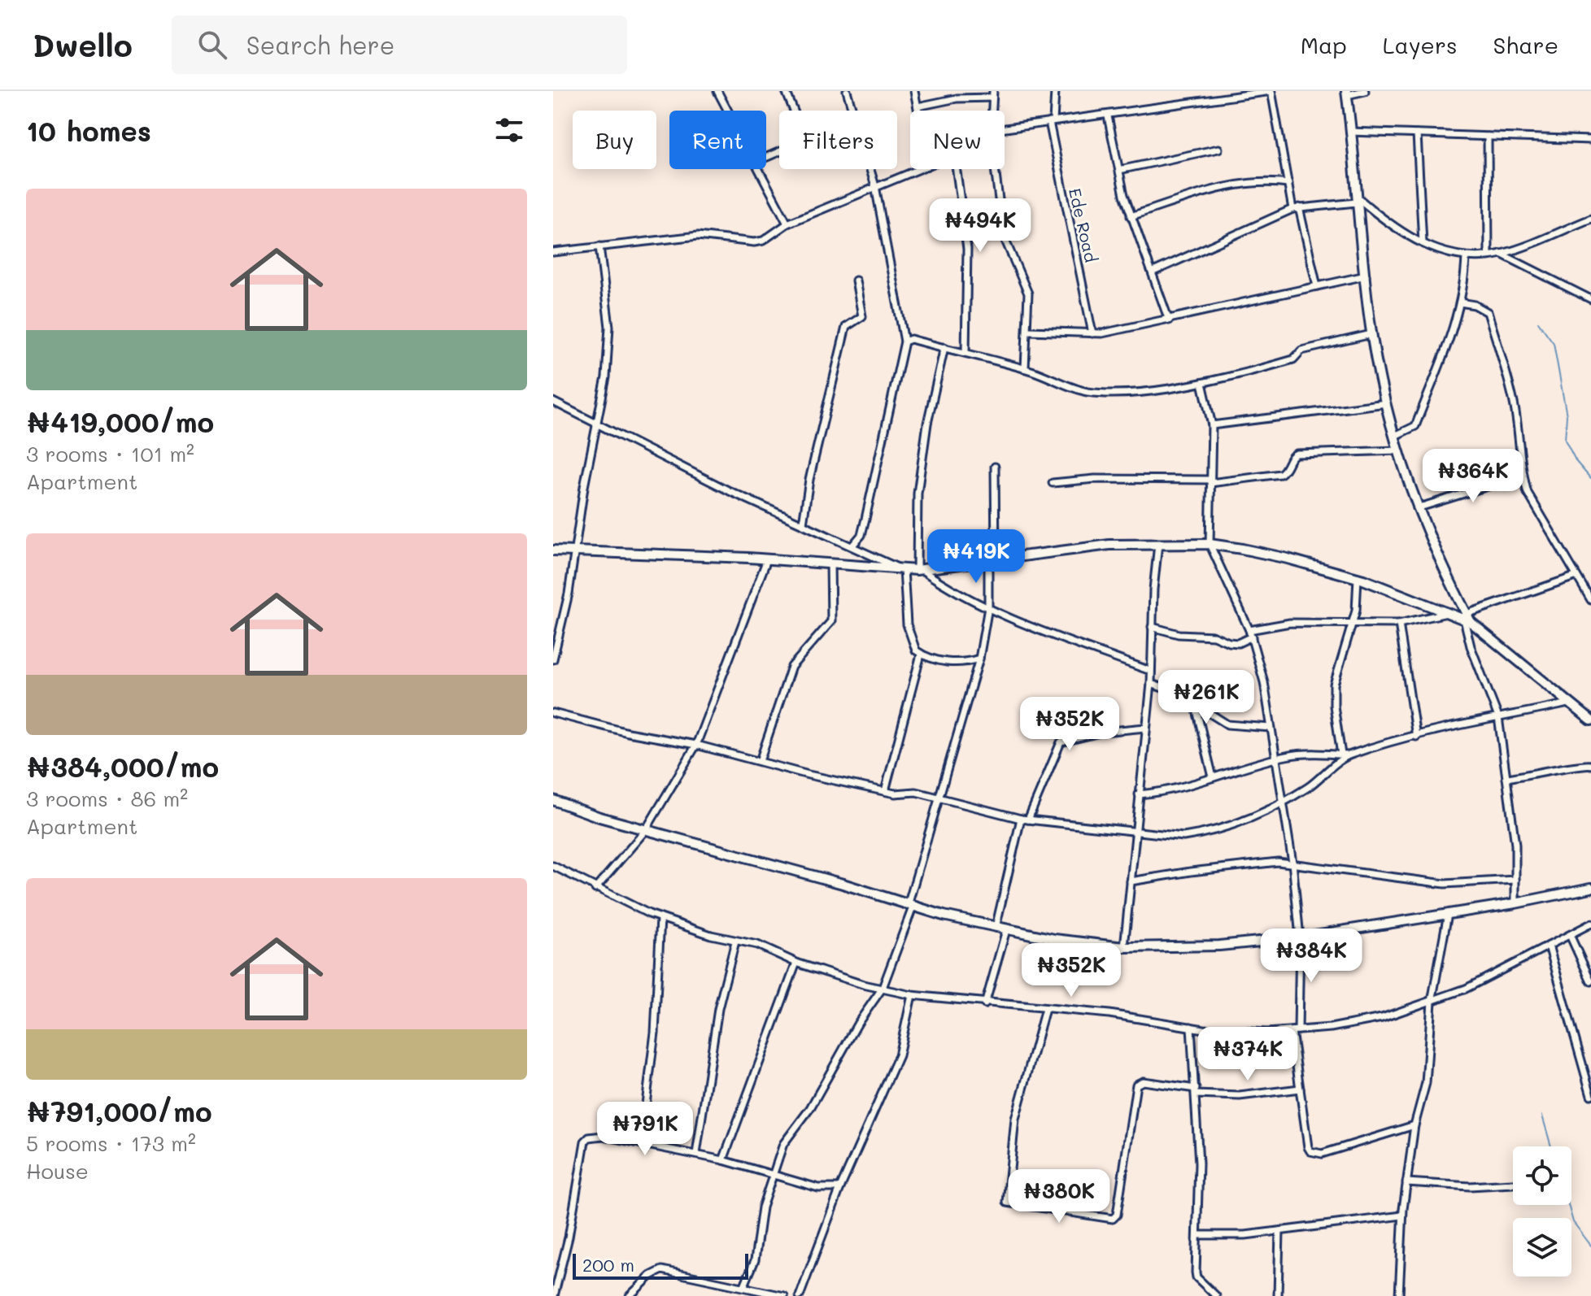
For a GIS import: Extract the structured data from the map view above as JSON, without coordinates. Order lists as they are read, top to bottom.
{
  "streets": {
    "street": ["Ede Road"]
  },
  "scale_bar": "200 m",
  "page": {
    "header": "Dwello",
    "search": "Search here",
    "nav": ["Map", "Layers", "Share"],
    "heading": "10 homes",
    "chip": [
      "Buy",
      "Rent",
      "Filters",
      "New"
    ],
    "list": [
      {
        "name": "₦419,000/mo",
        "note": "3 rooms · 101 m² · Apartment"
      },
      {
        "name": "₦384,000/mo",
        "note": "3 rooms · 86 m² · Apartment"
      },
      {
        "name": "₦791,000/mo",
        "note": "5 rooms · 173 m² · House"
      }
    ],
    "price": [
      "₦494K",
      "₦364K",
      "₦419K",
      "₦261K",
      "₦352K",
      "₦384K",
      "₦352K",
      "₦374K",
      "₦791K",
      "₦380K"
    ],
    "scale": "200 m"
  }
}
